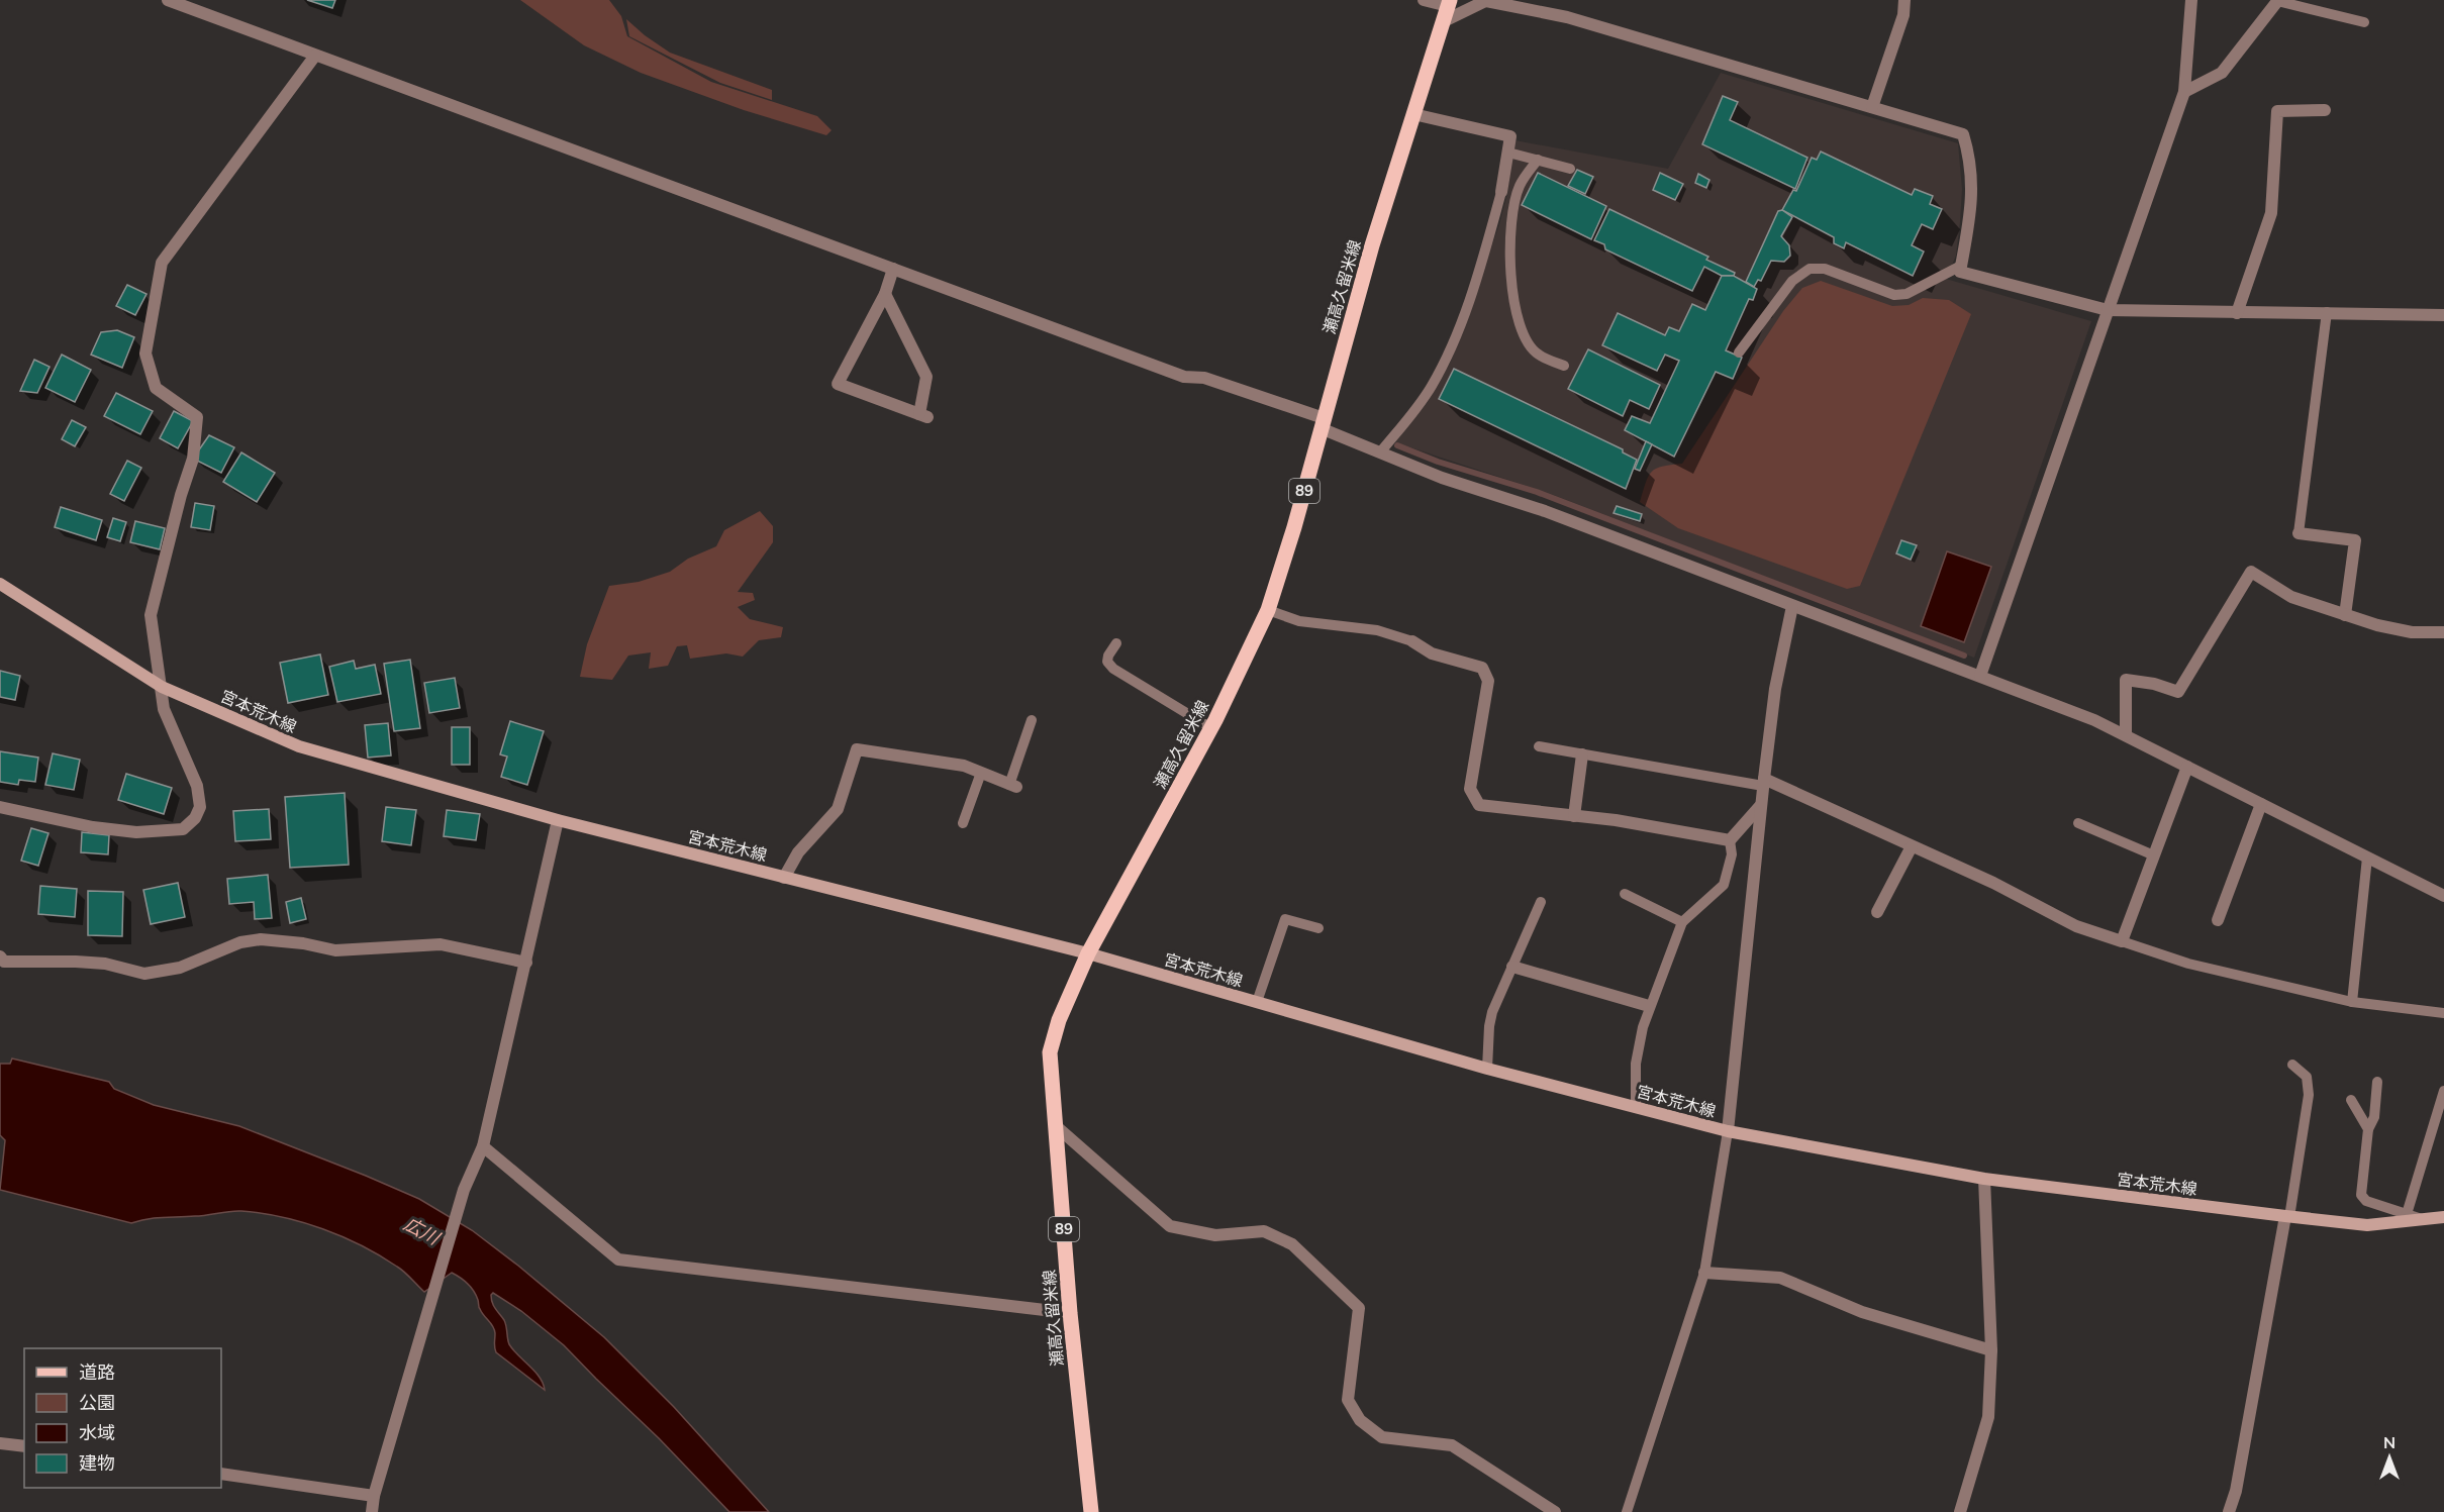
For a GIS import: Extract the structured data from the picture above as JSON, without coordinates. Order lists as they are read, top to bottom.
{
  "streets": {
    "main road": ["瀬高久留米線", "89", "宮本荒木線"]
  },
  "crossings": [
    ["瀬高久留米線", "宮本荒木線"]
  ],
  "water": ["広川"],
  "legend": [
    "道路",
    "公園",
    "水域",
    "建物"
  ],
  "north": "top"
}
